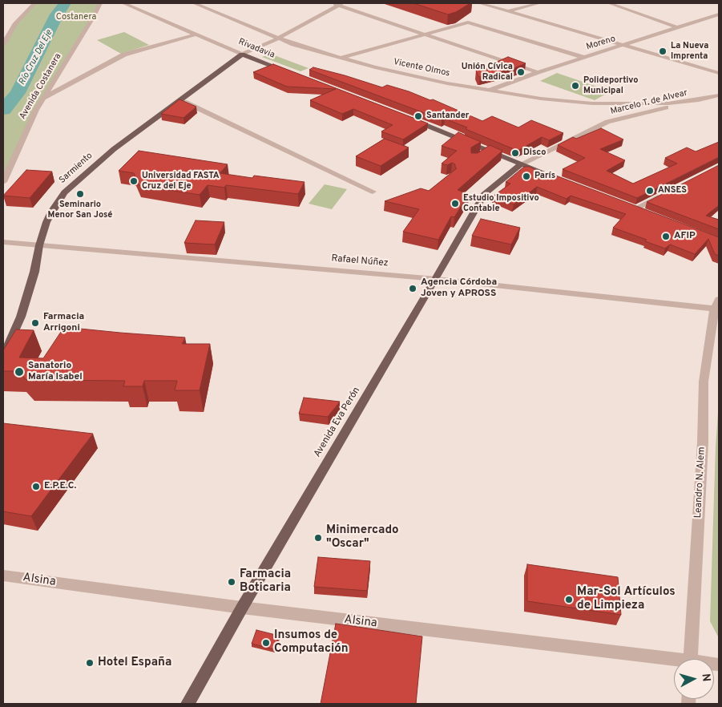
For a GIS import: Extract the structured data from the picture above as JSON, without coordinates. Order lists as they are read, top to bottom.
{
  "streets": {
    "main road": ["Rivadavia", "Sarmiento", "Avenida Eva Perón"],
    "street": [
      "Moreno",
      "Vicente Olmos",
      "Avenida Costanera",
      "Marcelo T. de Alvear",
      "Rafael Núñez",
      "Leandro N. Alem",
      "Alsina"
    ]
  },
  "crossings": [
    ["Moreno", "Vicente Olmos"],
    ["Rivadavia", "Sarmiento"],
    ["Vicente Olmos", "Marcelo T. de Alvear"],
    ["Marcelo T. de Alvear", "Avenida Eva Perón"],
    ["Sarmiento", "Rafael Núñez"],
    ["Rafael Núñez", "Avenida Eva Perón"],
    ["Rafael Núñez", "Leandro N. Alem"],
    ["Avenida Eva Perón", "Alsina"]
  ],
  "water": ["Río Cruz Del Eje"],
  "parks": ["Costanera"],
  "places": [
    "La Nueva Imprenta",
    "Unión Cívica Radical",
    "Polideportivo Municipal",
    "Santander",
    "Disco",
    "París",
    "Universidad FASTA Cruz del Eje",
    "ANSES",
    "Seminario Menor San José",
    "Estudio Impositivo Contable",
    "AFIP",
    "Agencia Córdoba Joven y APROSS",
    "Farmacia Arrigoni",
    "Sanatorio María Isabel",
    "E.P.E.C.",
    "Minimercado \"Oscar\"",
    "Farmacia Boticaria",
    "Mar-Sol Artículos de Limpieza",
    "Insumos de Computación",
    "Hotel España"
  ],
  "north": "right"
}
